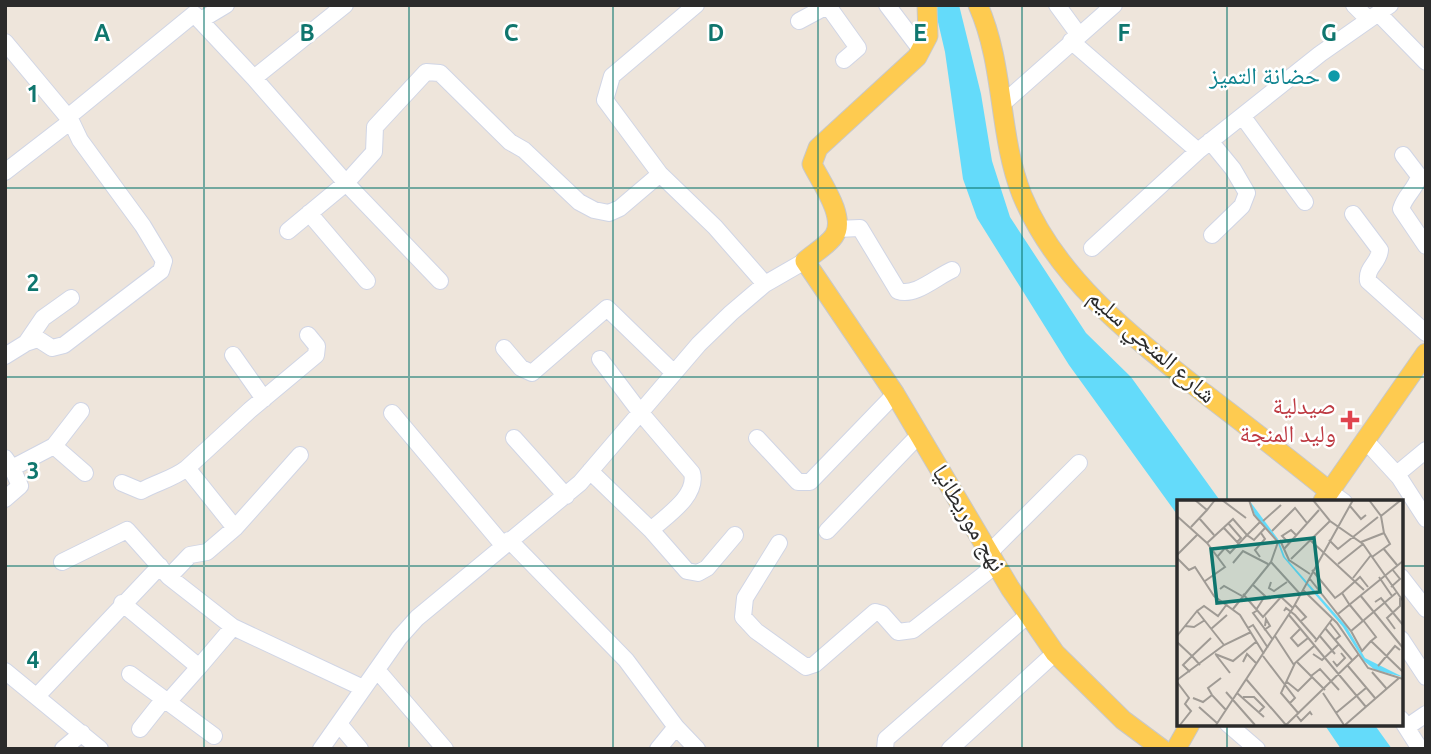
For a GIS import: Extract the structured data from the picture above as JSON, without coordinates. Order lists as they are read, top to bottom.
{
  "streets": {
    "main road": ["شارع المنجي سليم", "نهج موريطانيا"]
  },
  "places": {
    "other": ["حضانة التميز"],
    "health": ["صيدلية وليد المنجة"]
  },
  "grid": {
    "columns": [
      "A",
      "B",
      "C",
      "D",
      "E",
      "F",
      "G"
    ],
    "rows": [
      "1",
      "2",
      "3",
      "4"
    ]
  }
}
